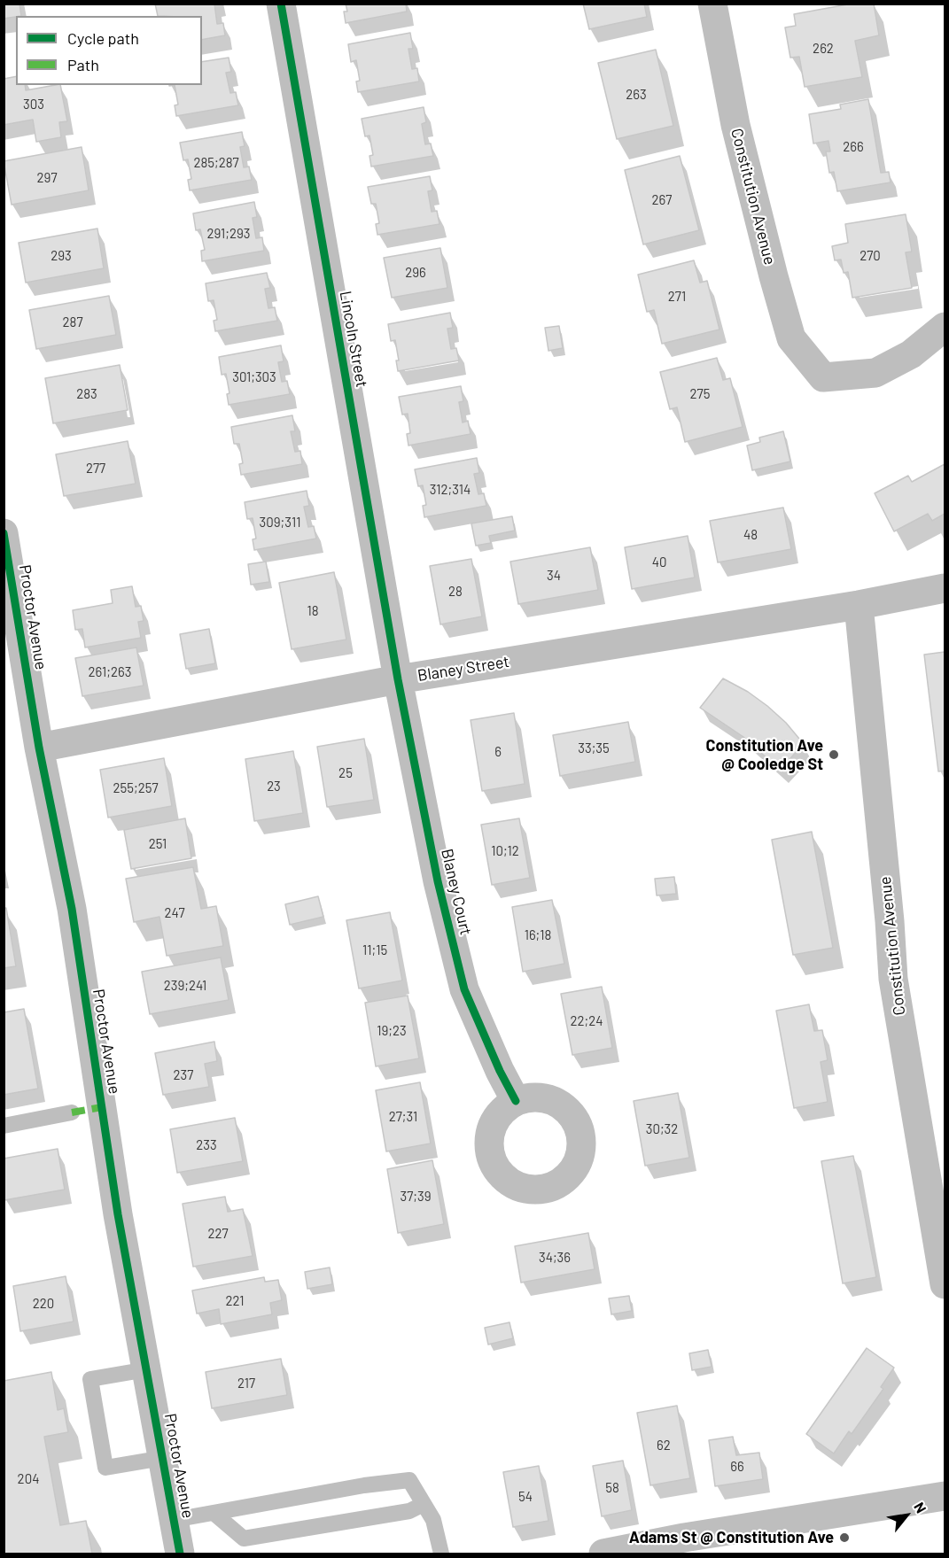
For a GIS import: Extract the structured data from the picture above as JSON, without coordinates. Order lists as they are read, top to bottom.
{
  "streets": {
    "street": [
      "Constitution Avenue",
      "Lincoln Street",
      "Proctor Avenue",
      "Blaney Street",
      "Blaney Court"
    ]
  },
  "crossings": [
    ["Constitution Avenue", "Blaney Street"],
    ["Lincoln Street", "Blaney Street"],
    ["Lincoln Street", "Blaney Court"],
    ["Proctor Avenue", "Blaney Street"],
    ["Blaney Street", "Blaney Court"]
  ],
  "places": ["Constitution Ave @ Cooledge St", "Adams St @ Constitution Ave"],
  "house_numbers": [
    "262",
    "263",
    "303",
    "266",
    "285;287",
    "297",
    "267",
    "291;293",
    "293",
    "270",
    "296",
    "271",
    "287",
    "301;303",
    "283",
    "275",
    "277",
    "312;314",
    "309;311",
    "48",
    "40",
    "34",
    "28",
    "18",
    "261;263",
    "33;35",
    "6",
    "25",
    "23",
    "255;257",
    "251",
    "10;12",
    "247",
    "16;18",
    "11;15",
    "239;241",
    "22;24",
    "19;23",
    "237",
    "27;31",
    "30;32",
    "233",
    "37;39",
    "227",
    "34;36",
    "221",
    "220",
    "217",
    "62",
    "66",
    "204",
    "58",
    "54"
  ],
  "legend": ["Cycle path", "Path"],
  "north": "top right"
}
